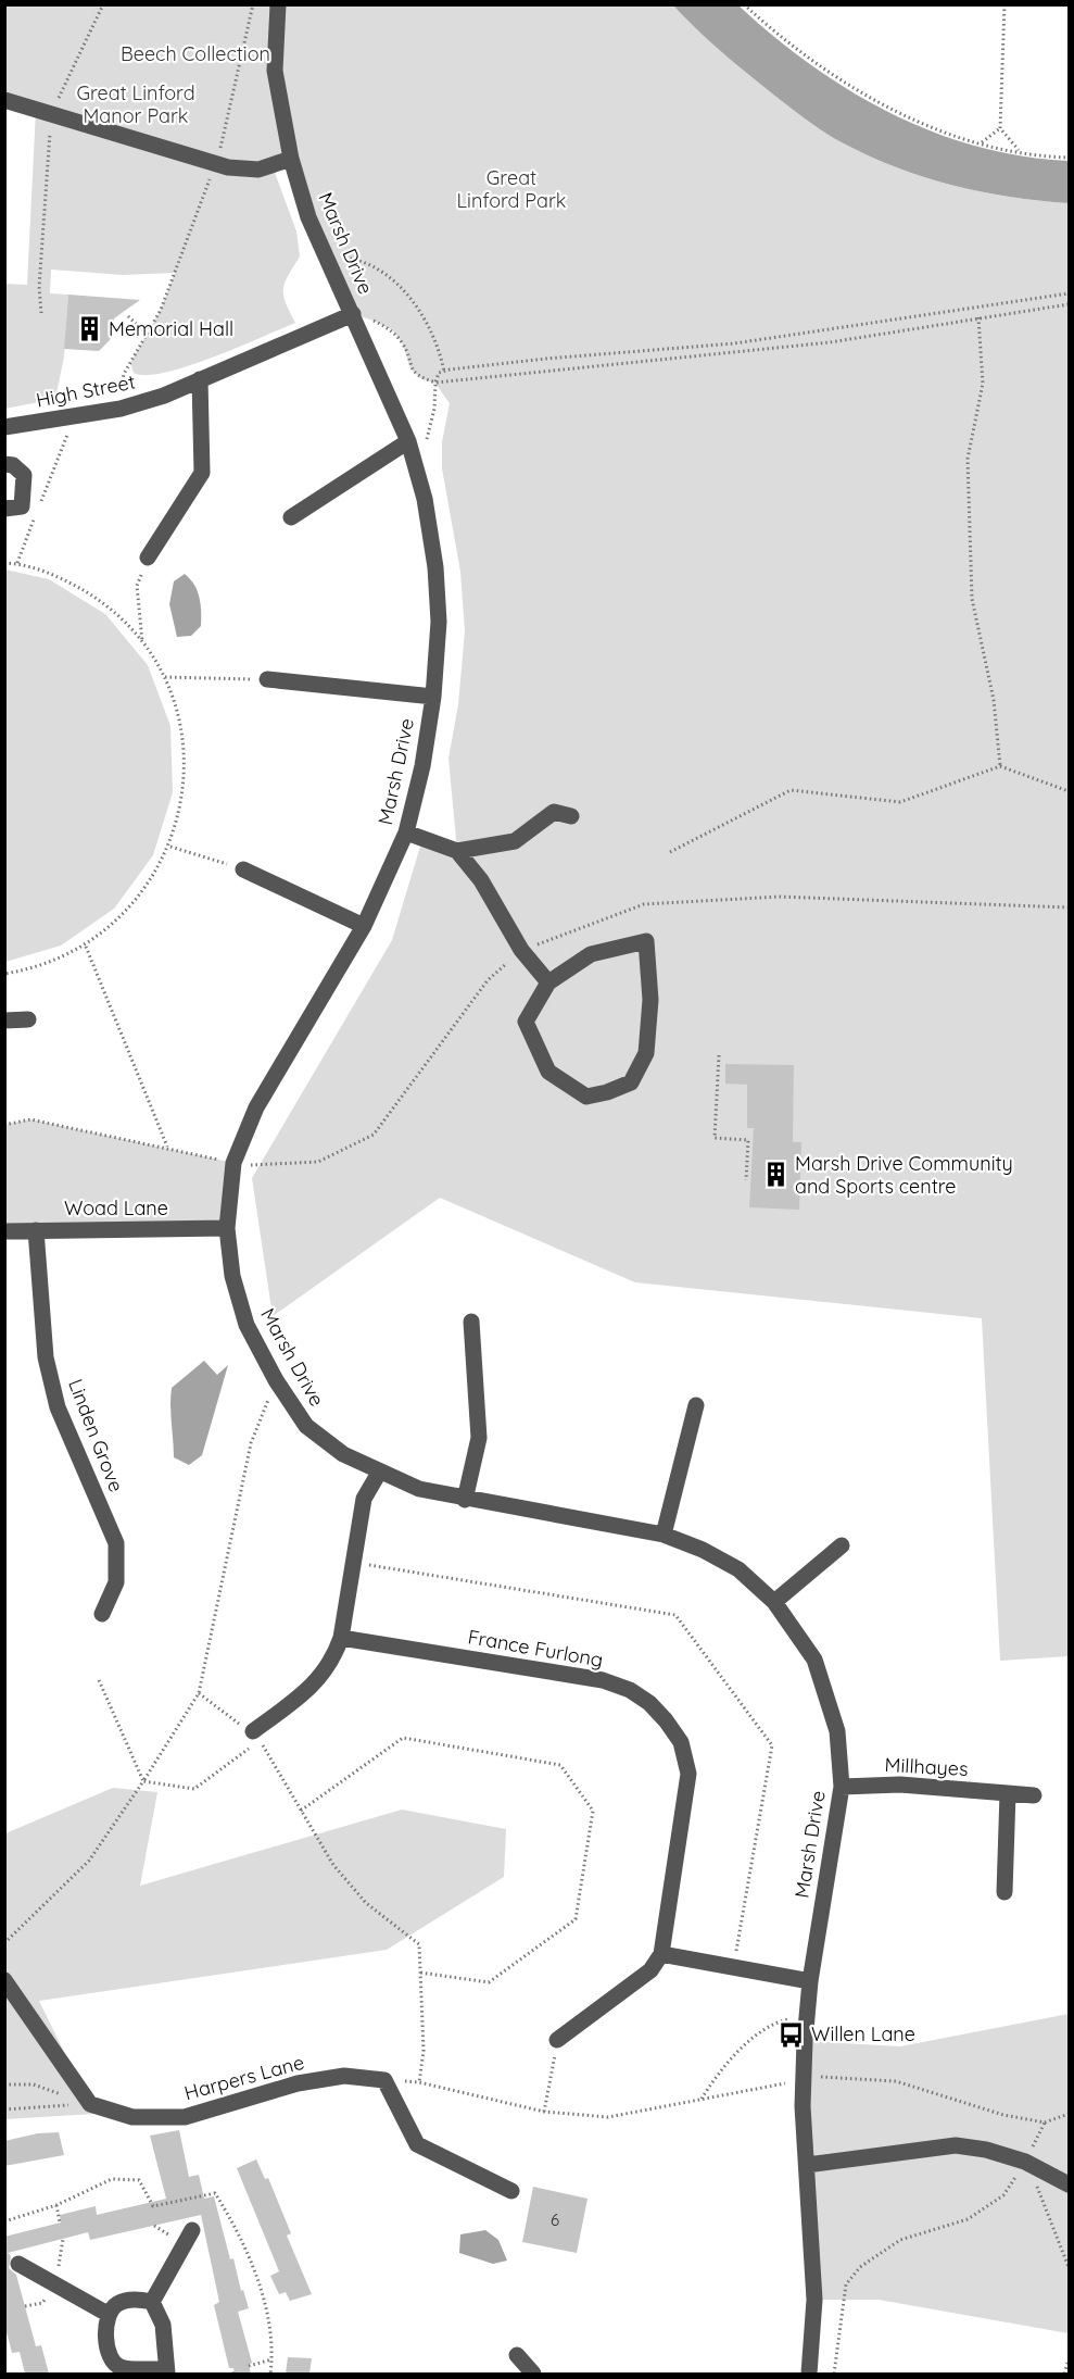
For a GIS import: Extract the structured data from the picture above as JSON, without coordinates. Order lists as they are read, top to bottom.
{
  "streets": {
    "street": [
      "Marsh Drive",
      "High Street",
      "Woad Lane",
      "Linden Grove",
      "France Furlong",
      "Millhayes",
      "Harpers Lane"
    ]
  },
  "crossings": [
    ["Marsh Drive", "High Street"],
    ["Marsh Drive", "Woad Lane"],
    ["Marsh Drive", "Millhayes"],
    ["Woad Lane", "Linden Grove"]
  ],
  "parks": ["Beech Collection", "Great Linford Manor Park", "Great Linford Park"],
  "places": {
    "building": ["Memorial Hall", "Marsh Drive Community and Sports centre"],
    "bus stop": ["Willen Lane"]
  },
  "house_numbers": ["6"]
}
